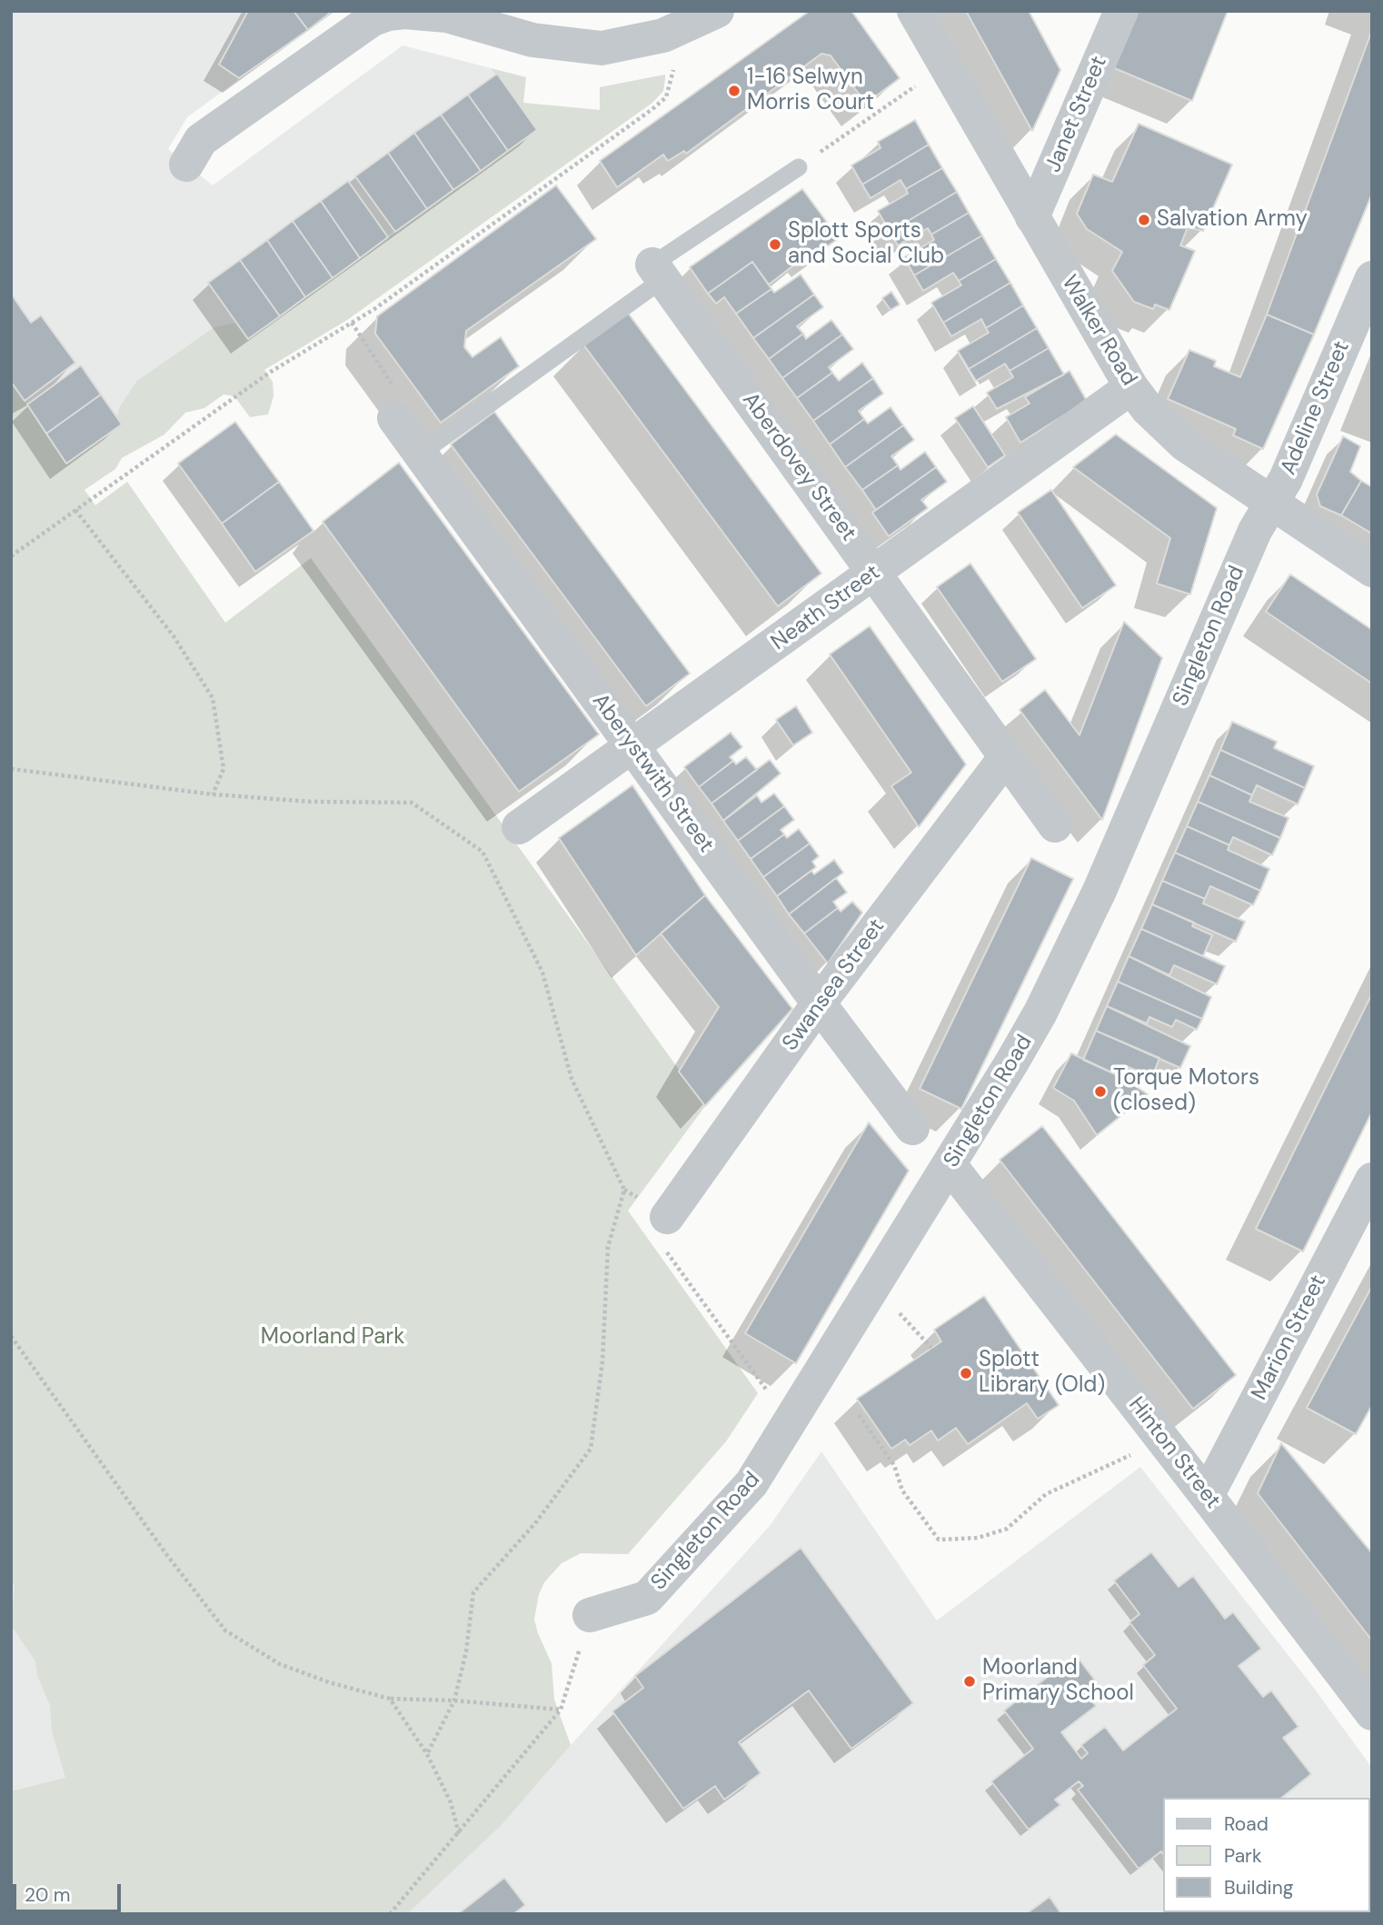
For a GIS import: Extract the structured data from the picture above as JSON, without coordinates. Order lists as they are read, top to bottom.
{
  "streets": {
    "street": [
      "Janet Street",
      "Walker Road",
      "Adeline Street",
      "Aberdovey Street",
      "Neath Street",
      "Singleton Road",
      "Aberystwith Street",
      "Swansea Street",
      "Marion Street",
      "Hinton Street"
    ]
  },
  "crossings": [
    ["Janet Street", "Walker Road"],
    ["Walker Road", "Adeline Street"],
    ["Walker Road", "Neath Street"],
    ["Walker Road", "Singleton Road"],
    ["Adeline Street", "Singleton Road"],
    ["Aberdovey Street", "Neath Street"],
    ["Aberdovey Street", "Swansea Street"],
    ["Neath Street", "Aberystwith Street"],
    ["Singleton Road", "Hinton Street"],
    ["Aberystwith Street", "Swansea Street"],
    ["Marion Street", "Hinton Street"]
  ],
  "parks": ["Moorland Park"],
  "places": [
    "1-16 Selwyn Morris Court",
    "Salvation Army",
    "Splott Sports and Social Club",
    "Torque Motors (closed)",
    "Splott Library (Old)",
    "Moorland Primary School"
  ],
  "legend": ["Road", "Park", "Building"],
  "scale_bar": "20 m"
}
